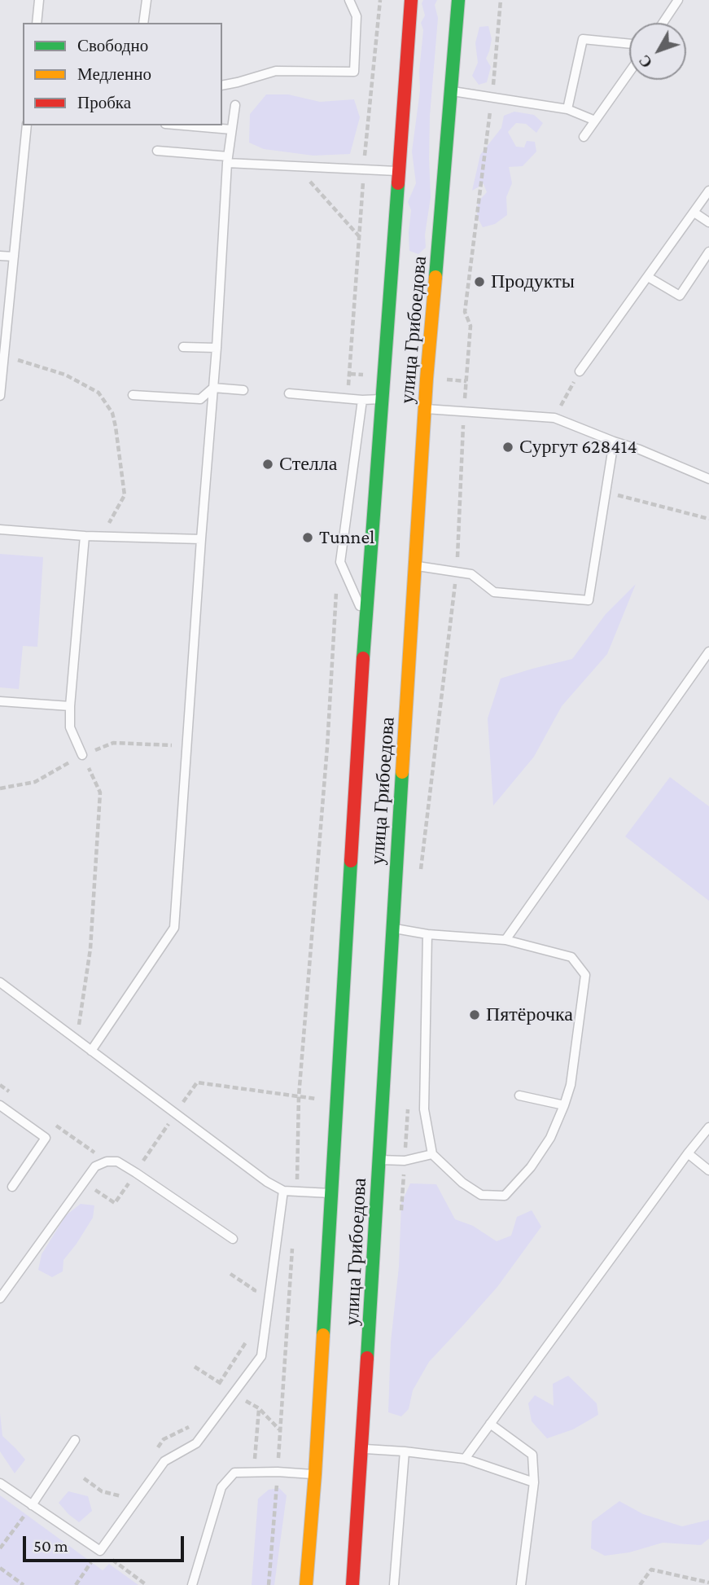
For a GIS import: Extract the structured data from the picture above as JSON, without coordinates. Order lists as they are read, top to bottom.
{
  "streets": {
    "main road": ["улица Грибоедова"]
  },
  "places": [
    "Продукты",
    "Сургут 628414",
    "Стелла",
    "Tunnel",
    "Пятёрочка"
  ],
  "legend": ["Свободно", "Медленно", "Пробка"],
  "scale_bar": "50 m",
  "north": "bottom left"
}
